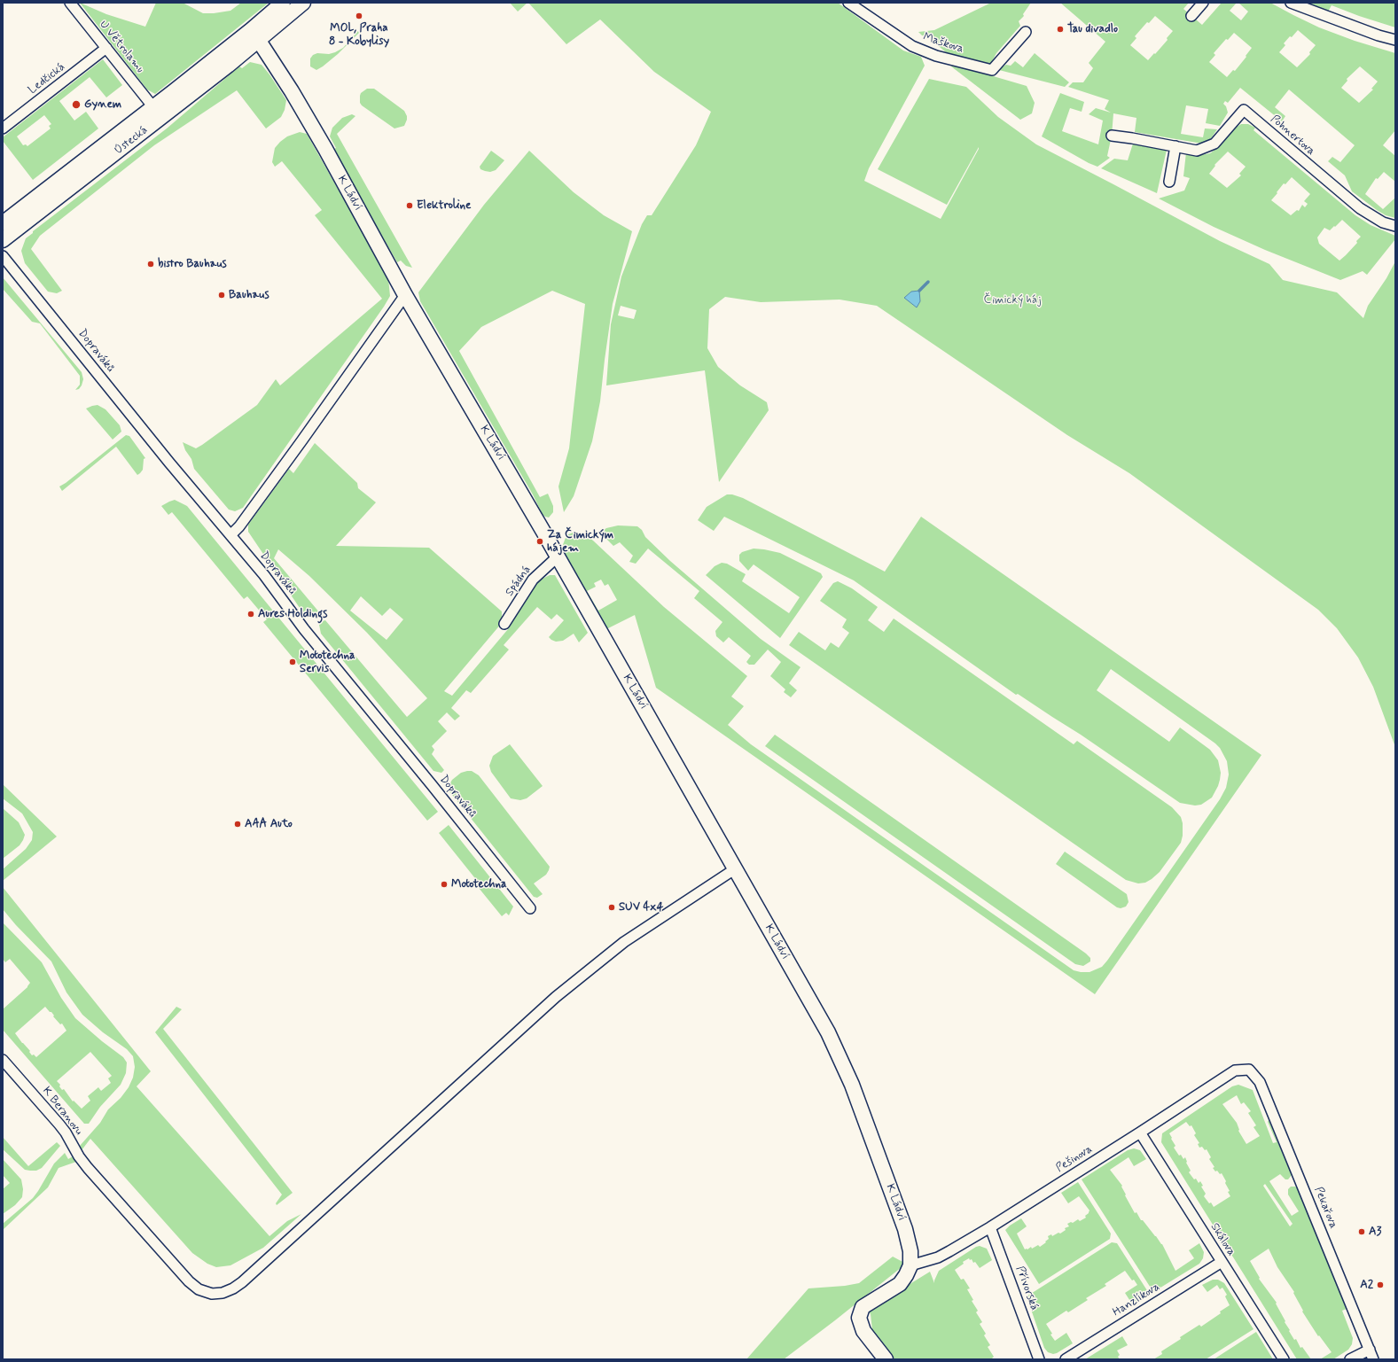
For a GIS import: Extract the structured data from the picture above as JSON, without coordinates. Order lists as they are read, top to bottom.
{
  "streets": {
    "street": [
      "Maškova",
      "U Větrolamu",
      "Ledčická",
      "Pohnertova",
      "Ústecká",
      "K Ládví",
      "Dopraváků",
      "Spádná",
      "K Beranovu",
      "Pešinova",
      "Pekařova",
      "Skálova",
      "Přívorská",
      "Hanzlíkova"
    ]
  },
  "crossings": [
    ["U Větrolamu", "Ledčická"],
    ["U Větrolamu", "Ústecká"],
    ["Ústecká", "K Ládví"],
    ["K Ládví", "Spádná"],
    ["K Ládví", "K Beranovu"],
    ["K Ládví", "Pešinova"],
    ["Pešinova", "Pekařova"],
    ["Pešinova", "Skálova"],
    ["Pešinova", "Přívorská"],
    ["Skálova", "Hanzlíkova"]
  ],
  "parks": ["Čimický háj"],
  "places": [
    "MOL, Praha 8 - Kobylisy",
    "Tau divadlo",
    "Gynem",
    "Elektroline",
    "bistro Bauhaus",
    "Bauhaus",
    "Za Čimickým hájem",
    "Aures Holdings",
    "Mototechna Servis",
    "AAA Auto",
    "Mototechna",
    "SUV 4x4",
    "A3",
    "A2"
  ]
}
